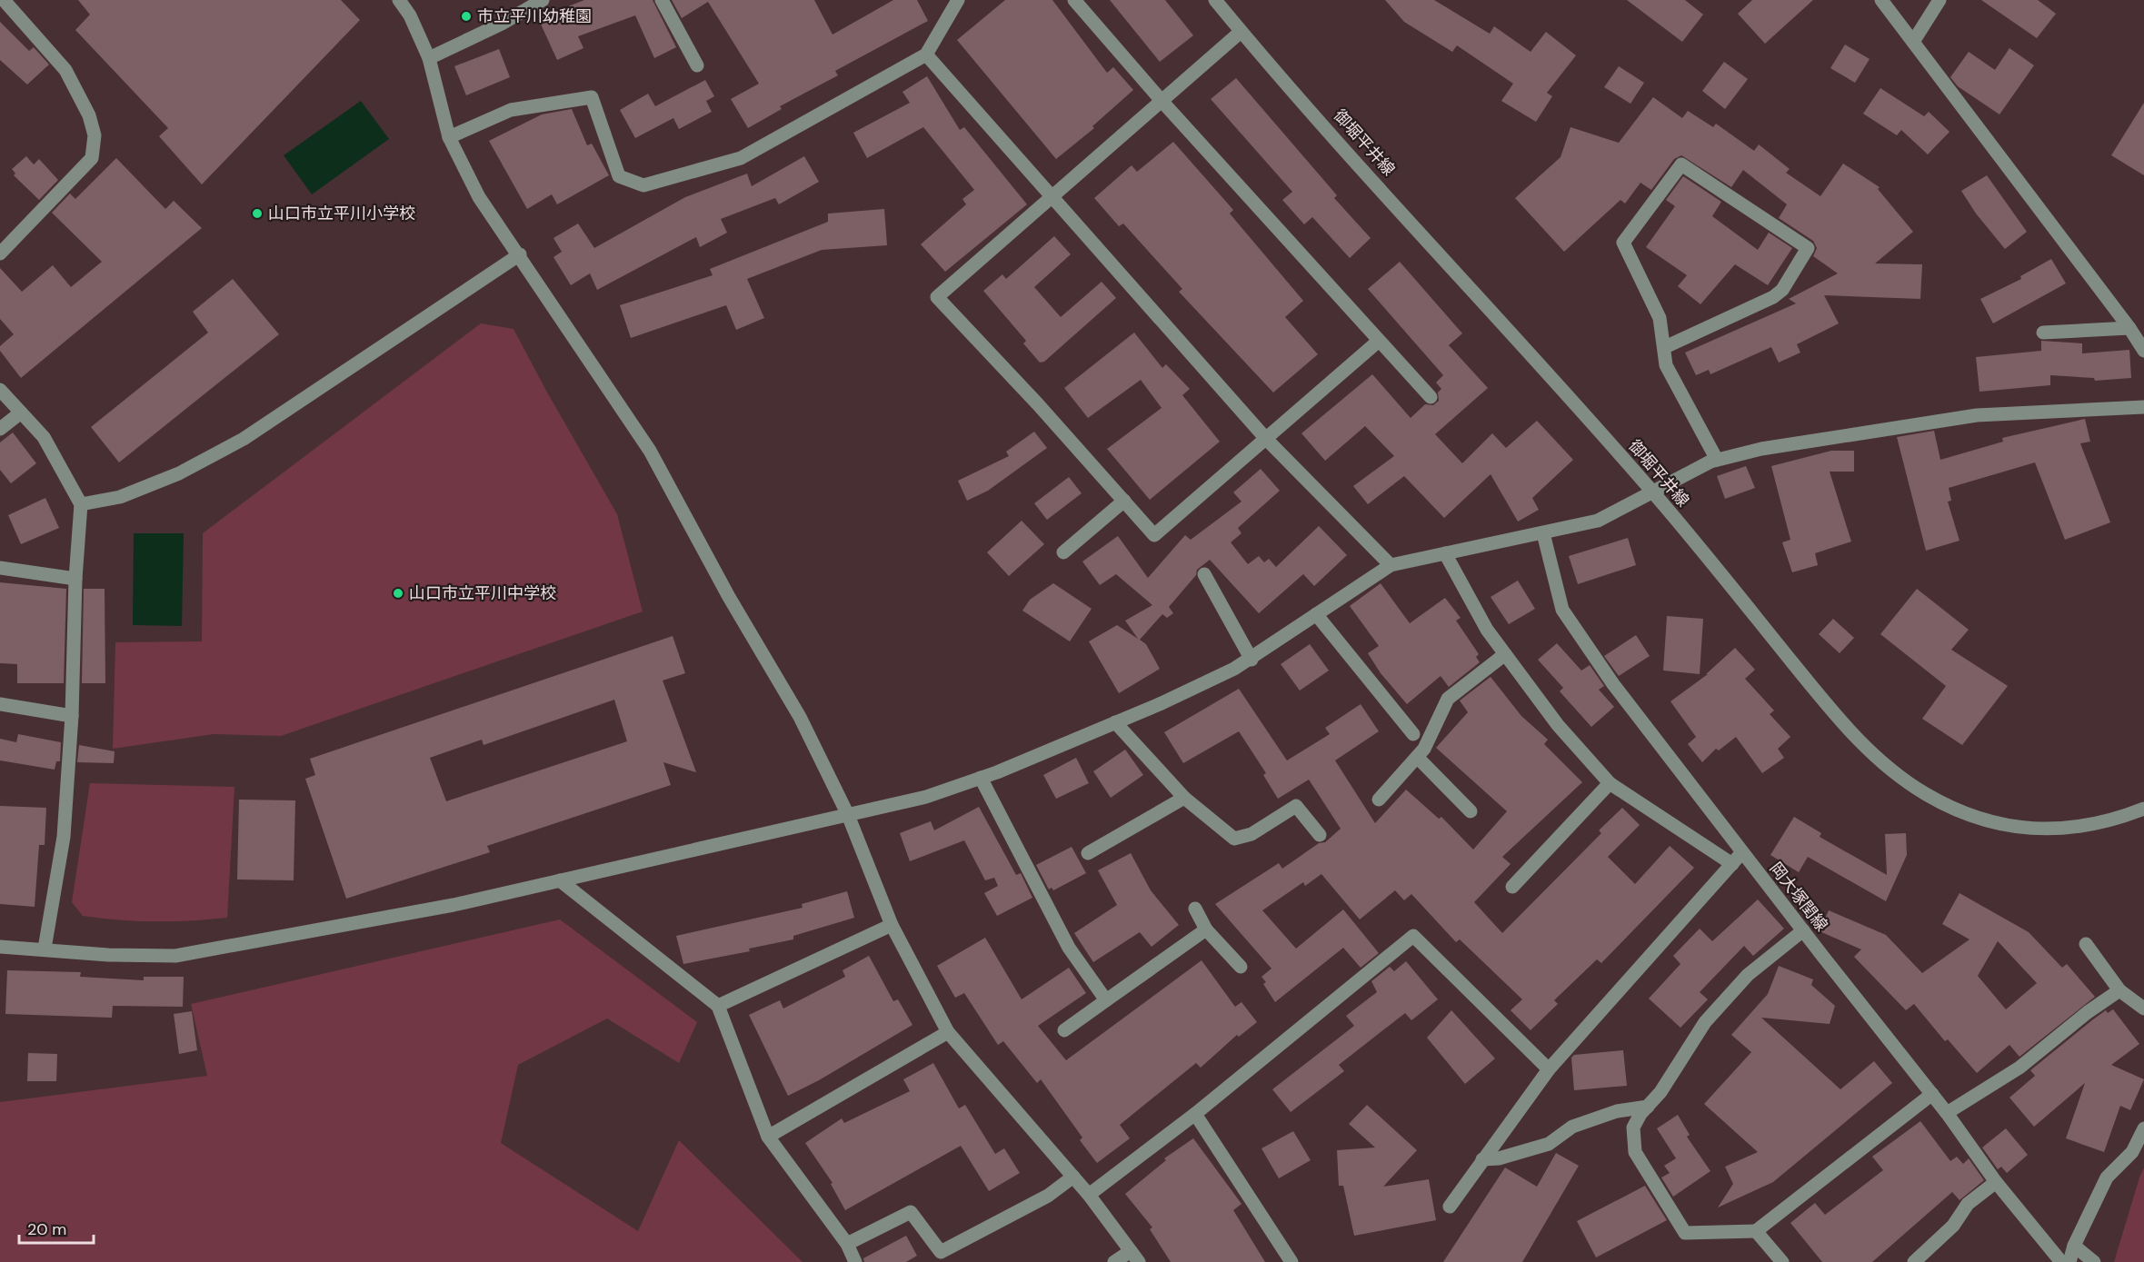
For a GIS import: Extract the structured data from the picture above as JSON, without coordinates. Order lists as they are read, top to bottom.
{
  "streets": {
    "street": ["御堀平井線", "岡大塚閏線"]
  },
  "places": ["市立平川幼稚園", "山口市立平川小学校", "山口市立平川中学校"],
  "scale_bar": "20 m"
}
